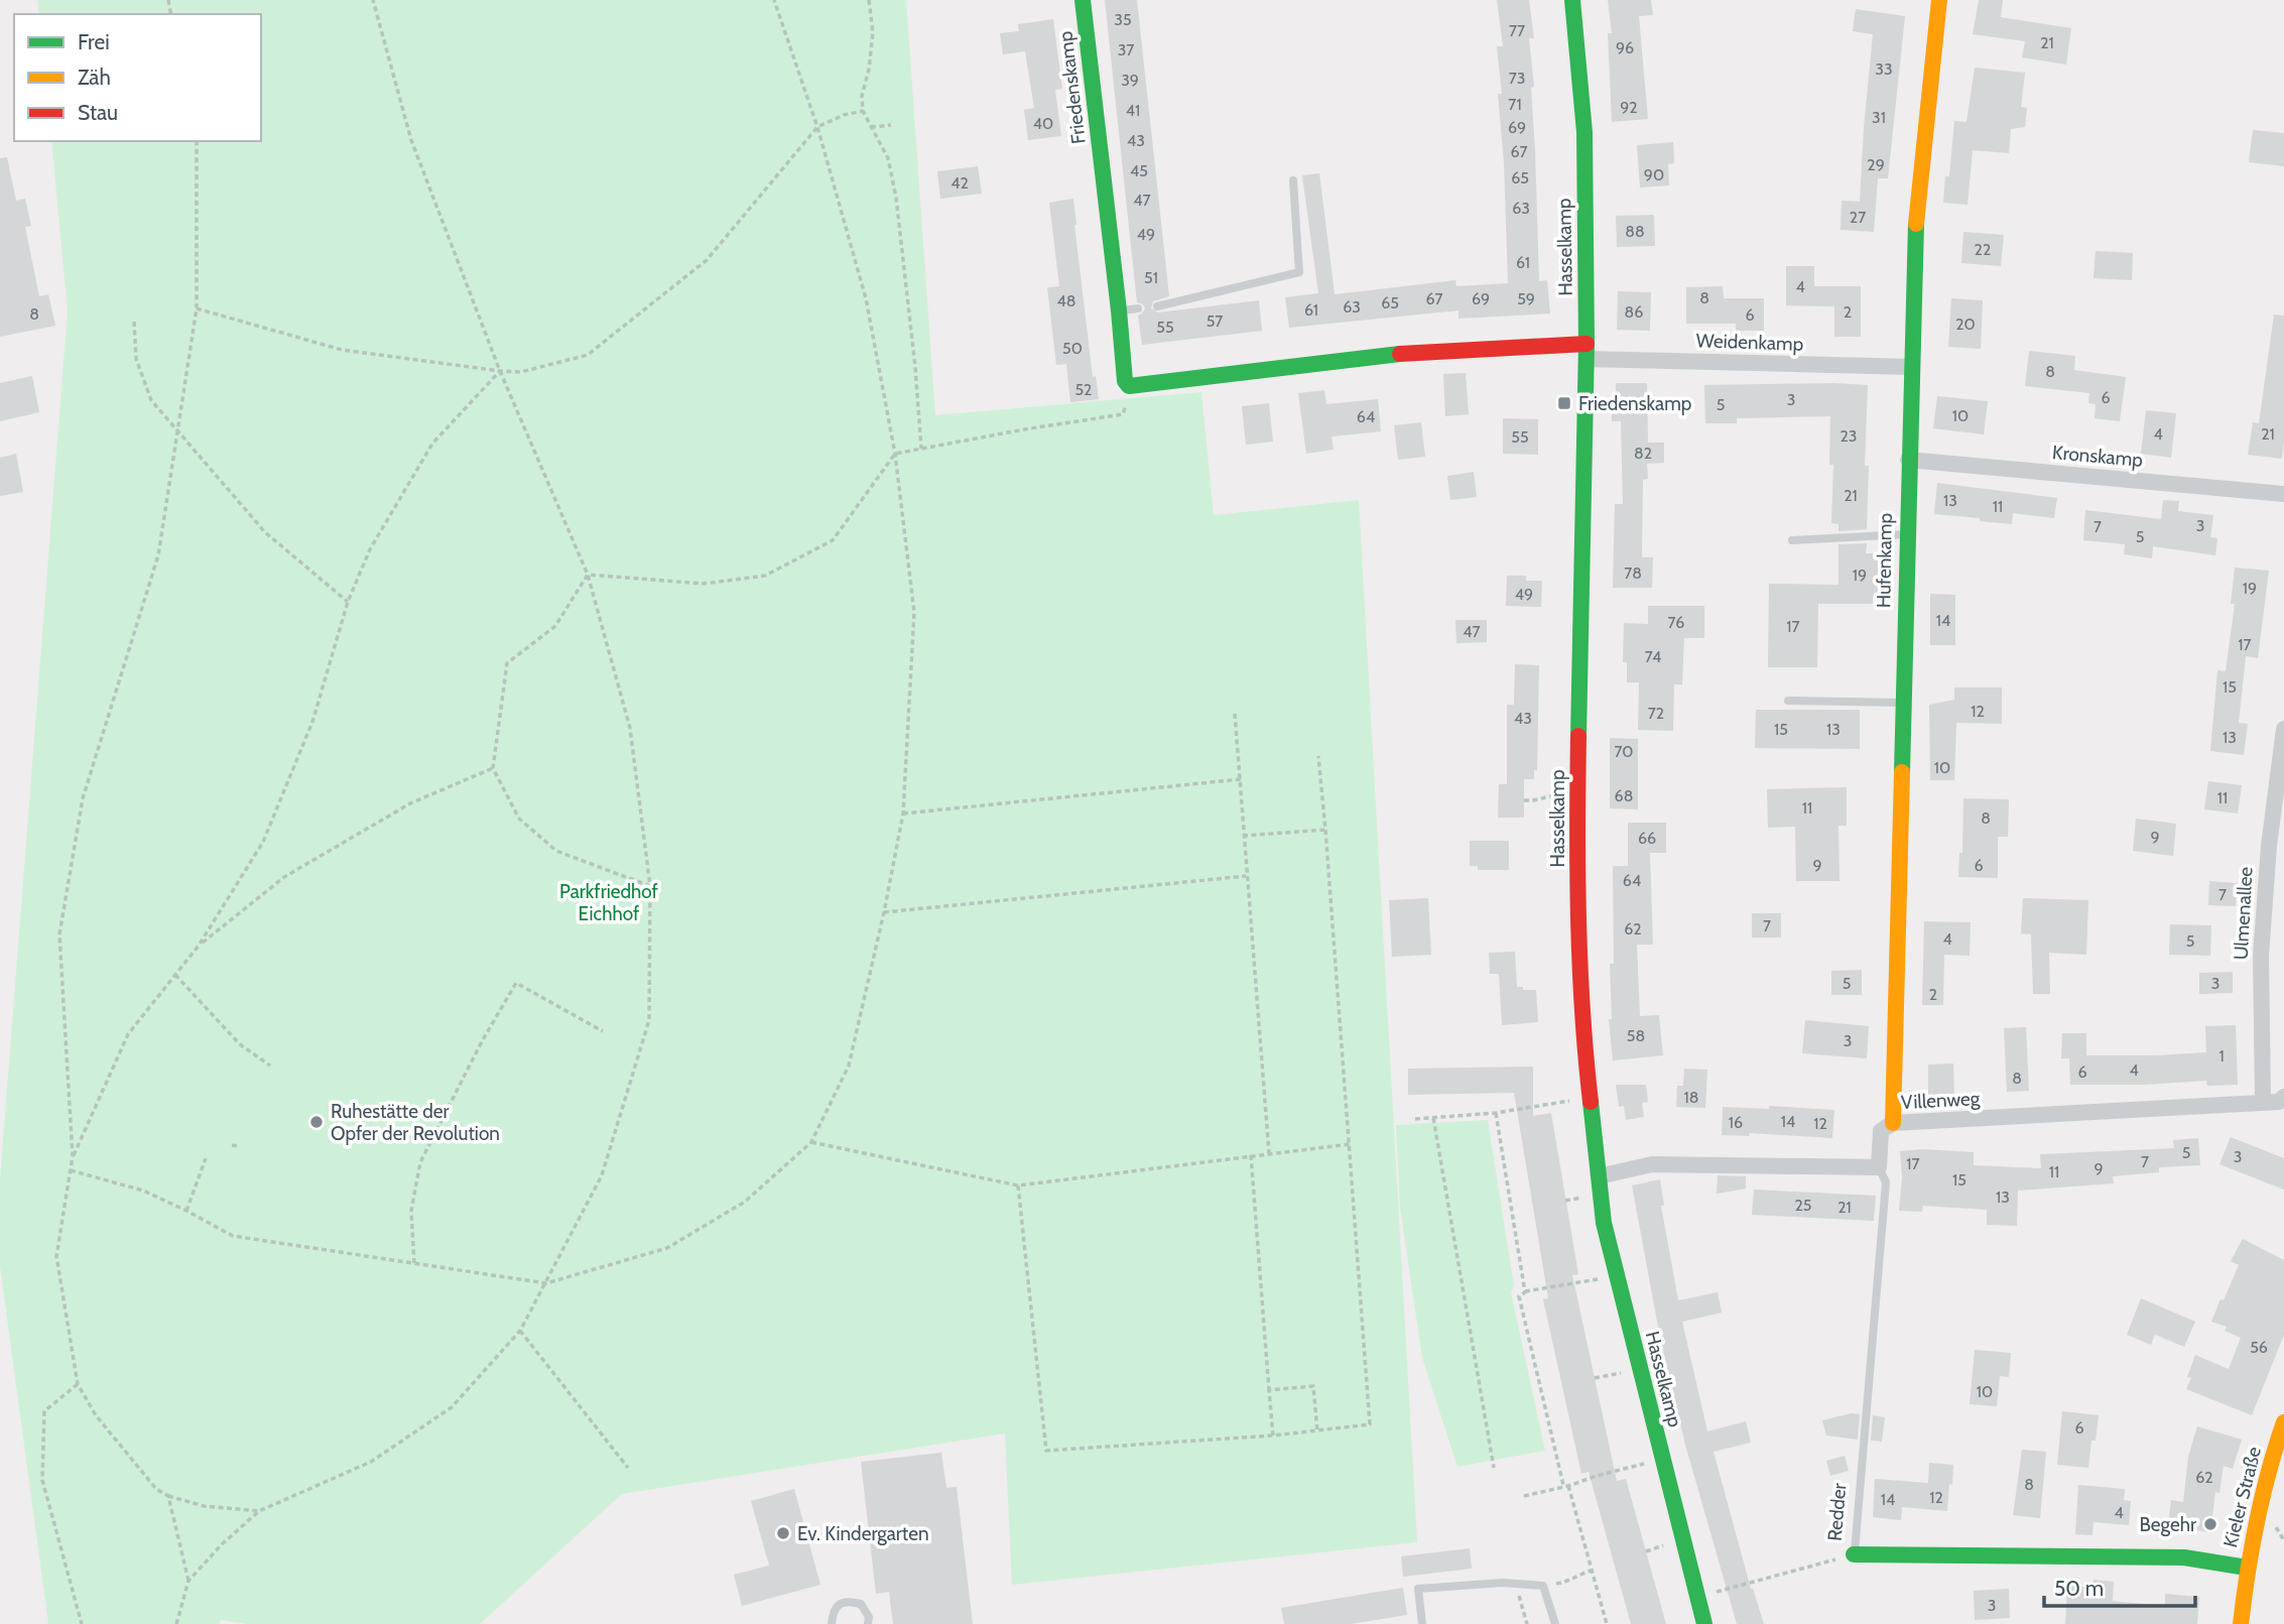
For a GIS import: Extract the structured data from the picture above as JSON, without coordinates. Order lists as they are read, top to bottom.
{
  "streets": {
    "street": [
      "Friedenskamp",
      "Hasselkamp",
      "Weidenkamp",
      "Kronskamp",
      "Hufenkamp",
      "Ulmenallee",
      "Villenweg",
      "Kieler Straße",
      "Redder"
    ]
  },
  "crossings": [
    ["Hasselkamp", "Weidenkamp"],
    ["Weidenkamp", "Hufenkamp"],
    ["Kronskamp", "Hufenkamp"],
    ["Hufenkamp", "Villenweg"],
    ["Ulmenallee", "Villenweg"],
    ["Villenweg", "Redder"],
    ["Kieler Straße", "Redder"]
  ],
  "parks": ["Parkfriedhof Eichhof"],
  "places": {
    "transit": ["Friedenskamp"],
    "other": ["Ruhestätte der Opfer der Revolution", "Begehr", "Ev. Kindergarten"]
  },
  "house_numbers": [
    "35",
    "77",
    "21",
    "96",
    "37",
    "33",
    "73",
    "39",
    "71",
    "92",
    "41",
    "31",
    "40",
    "69",
    "43",
    "67",
    "29",
    "45",
    "90",
    "65",
    "42",
    "47",
    "63",
    "27",
    "88",
    "49",
    "22",
    "61",
    "51",
    "4",
    "8",
    "67",
    "69",
    "59",
    "48",
    "65",
    "63",
    "61",
    "86",
    "2",
    "8",
    "6",
    "57",
    "20",
    "55",
    "50",
    "8",
    "52",
    "6",
    "3",
    "5",
    "10",
    "64",
    "4",
    "21",
    "23",
    "55",
    "82",
    "21",
    "13",
    "11",
    "3",
    "7",
    "5",
    "78",
    "19",
    "19",
    "49",
    "14",
    "76",
    "17",
    "47",
    "17",
    "74",
    "15",
    "12",
    "72",
    "43",
    "15",
    "13",
    "13",
    "70",
    "10",
    "68",
    "11",
    "11",
    "8",
    "9",
    "66",
    "9",
    "6",
    "64",
    "7",
    "7",
    "62",
    "4",
    "5",
    "5",
    "3",
    "2",
    "58",
    "3",
    "1",
    "4",
    "6",
    "8",
    "18",
    "14",
    "16",
    "12",
    "5",
    "3",
    "7",
    "17",
    "9",
    "11",
    "15",
    "13",
    "25",
    "21",
    "56",
    "10",
    "6",
    "62",
    "8",
    "12",
    "14",
    "4",
    "3"
  ],
  "legend": ["Frei", "Zäh", "Stau"],
  "scale_bar": "50 m"
}
